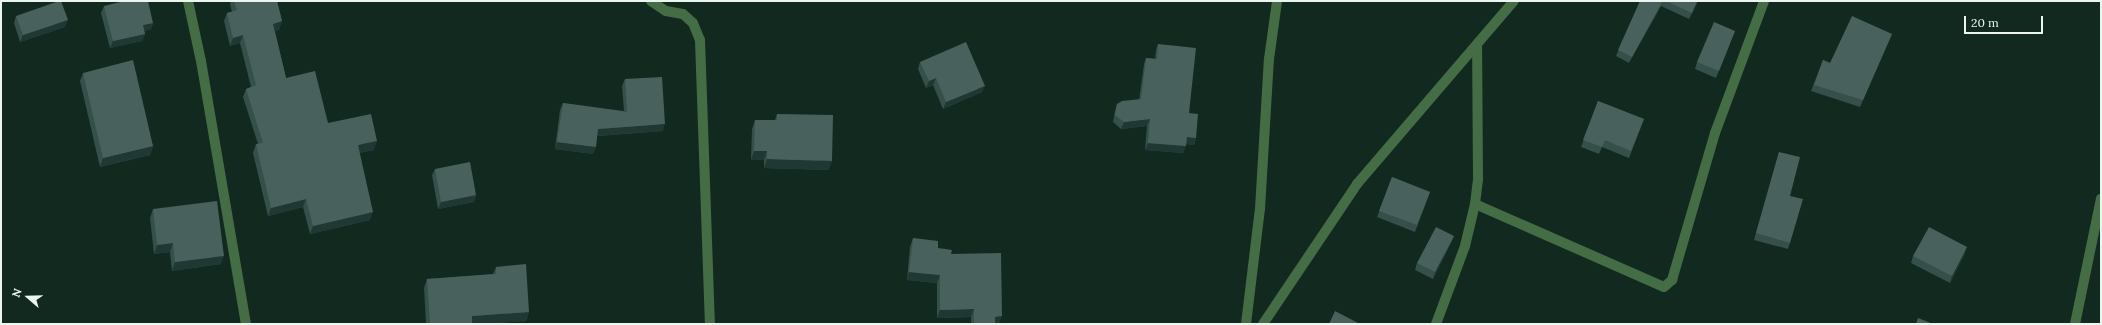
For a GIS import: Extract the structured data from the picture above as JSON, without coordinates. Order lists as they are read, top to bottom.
{
  "scale_bar": "20 m",
  "north": "left"
}
